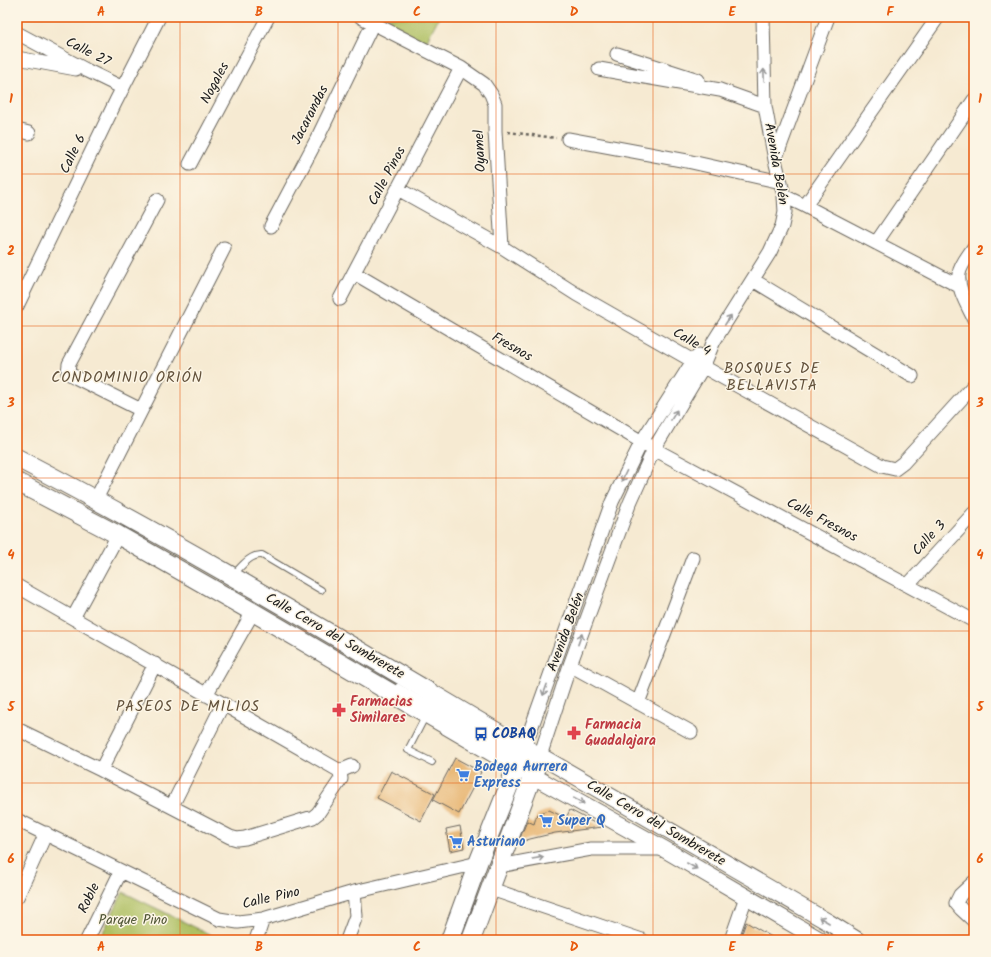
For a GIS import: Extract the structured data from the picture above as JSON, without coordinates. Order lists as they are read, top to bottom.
{
  "streets": {
    "main road": ["Avenida Belén", "Calle Cerro del Sombrerete"],
    "street": [
      "Calle 27",
      "Nogales",
      "Jacarandas",
      "Oyamel",
      "Calle 6",
      "Calle Pinos",
      "Calle 4",
      "Fresnos",
      "Calle Fresnos",
      "Calle 3",
      "Roble",
      "Calle Pino"
    ]
  },
  "crossings": [
    ["Calle 27", "Calle 6"],
    ["Jacarandas", "Oyamel"],
    ["Oyamel", "Calle Pinos"],
    ["Oyamel", "Calle 4"],
    ["Avenida Belén", "Calle 4"],
    ["Avenida Belén", "Fresnos"],
    ["Avenida Belén", "Calle Fresnos"],
    ["Avenida Belén", "Calle Cerro del Sombrerete"],
    ["Avenida Belén", "Calle Pino"],
    ["Calle Pinos", "Calle 4"],
    ["Calle Pinos", "Fresnos"],
    ["Fresnos", "Calle Fresnos"],
    ["Calle Fresnos", "Calle 3"],
    ["Roble", "Calle Pino"]
  ],
  "districts": ["BOSQUES DE BELLAVISTA", "CONDOMINIO ORIÓN", "PASEOS DE MILIOS"],
  "parks": ["Parque Pino"],
  "places": {
    "pharmacy": ["Farmacias Similares", "Farmacia Guadalajara"],
    "bus stop": ["COBAQ"],
    "supermarket": ["Bodega Aurrera Express", "Super Q", "Asturiano"]
  },
  "grid": {
    "columns": [
      "A",
      "B",
      "C",
      "D",
      "E",
      "F"
    ],
    "rows": [
      "1",
      "2",
      "3",
      "4",
      "5",
      "6"
    ]
  }
}
